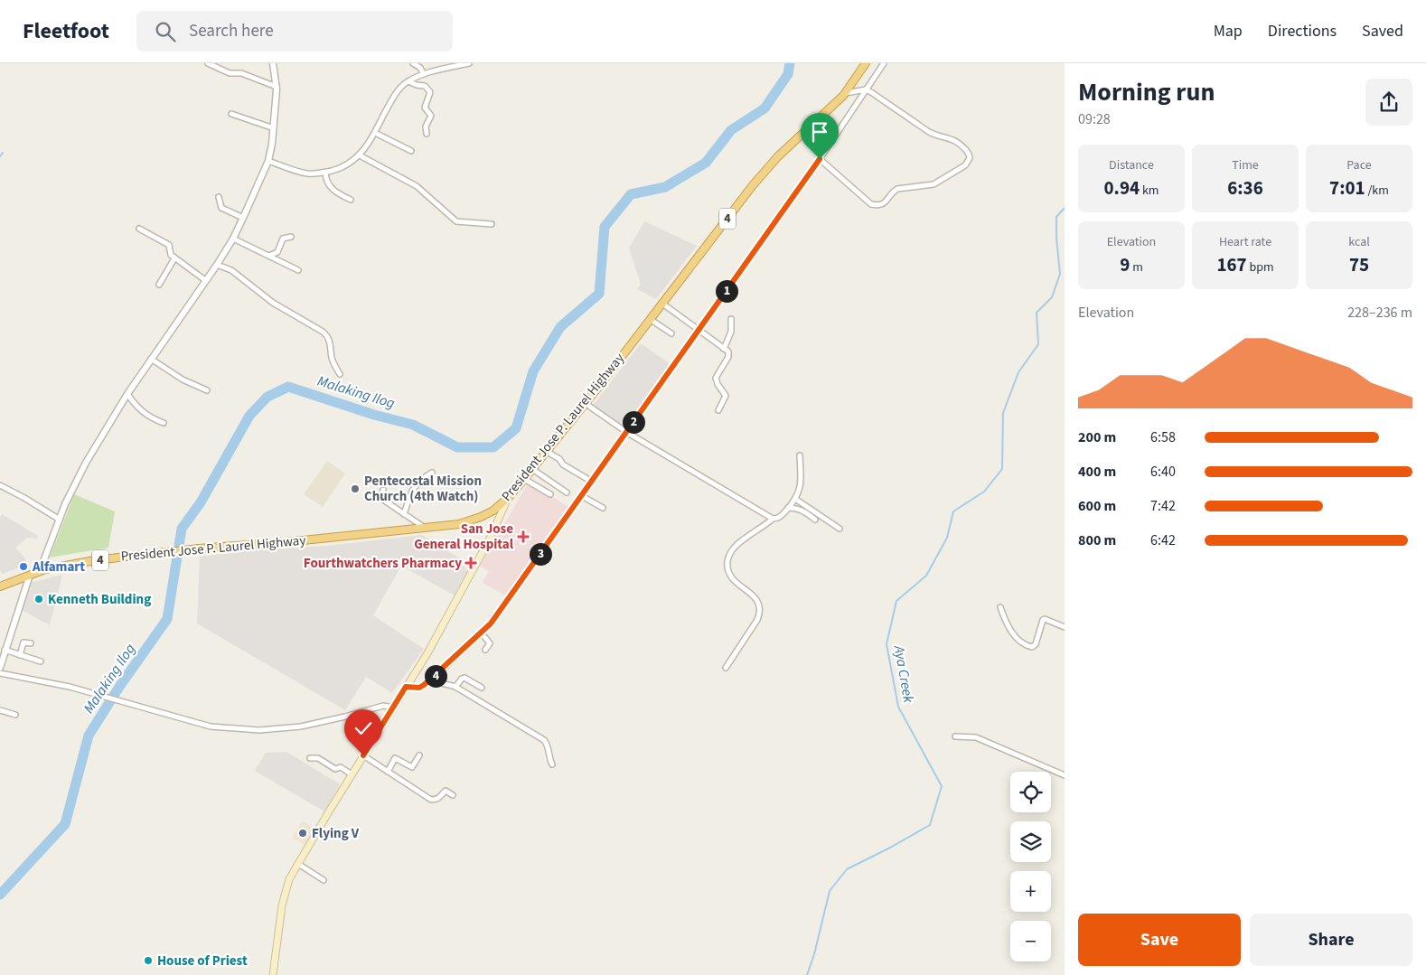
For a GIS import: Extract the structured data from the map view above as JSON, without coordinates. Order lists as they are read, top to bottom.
{
  "streets": {
    "highway": ["4", "President Jose P. Laurel Highway"]
  },
  "water": ["Malaking Ilog", "Aya Creek"],
  "places": {
    "other": [
      "Pentecostal Mission Church (4th Watch)",
      "Alfamart",
      "Kenneth Building",
      "Flying V",
      "House of Priest"
    ],
    "health": ["San Jose General Hospital", "Fourthwatchers Pharmacy"]
  },
  "page": {
    "header": "Fleetfoot",
    "search": "Search here",
    "nav": ["Map", "Directions", "Saved"],
    "heading": ["Morning run", "09:28"],
    "stats": [
      ["Distance", "0.94 km"],
      ["Time", "6:36"],
      ["Pace", "7:01 /km"],
      ["Elevation", "9 m"],
      ["Heart rate", "167 bpm"],
      ["kcal", "75"]
    ],
    "pins": [
      "1",
      "2",
      "3",
      "4"
    ],
    "chart": ["Elevation", "228–236 m"],
    "list": [
      {
        "name": "200 m",
        "note": "6:58"
      },
      {
        "name": "400 m",
        "note": "6:40"
      },
      {
        "name": "600 m",
        "note": "7:42"
      },
      {
        "name": "800 m",
        "note": "6:42"
      }
    ],
    "map_buttons": ["+", "−"],
    "buttons": ["Save", "Share"]
  }
}
